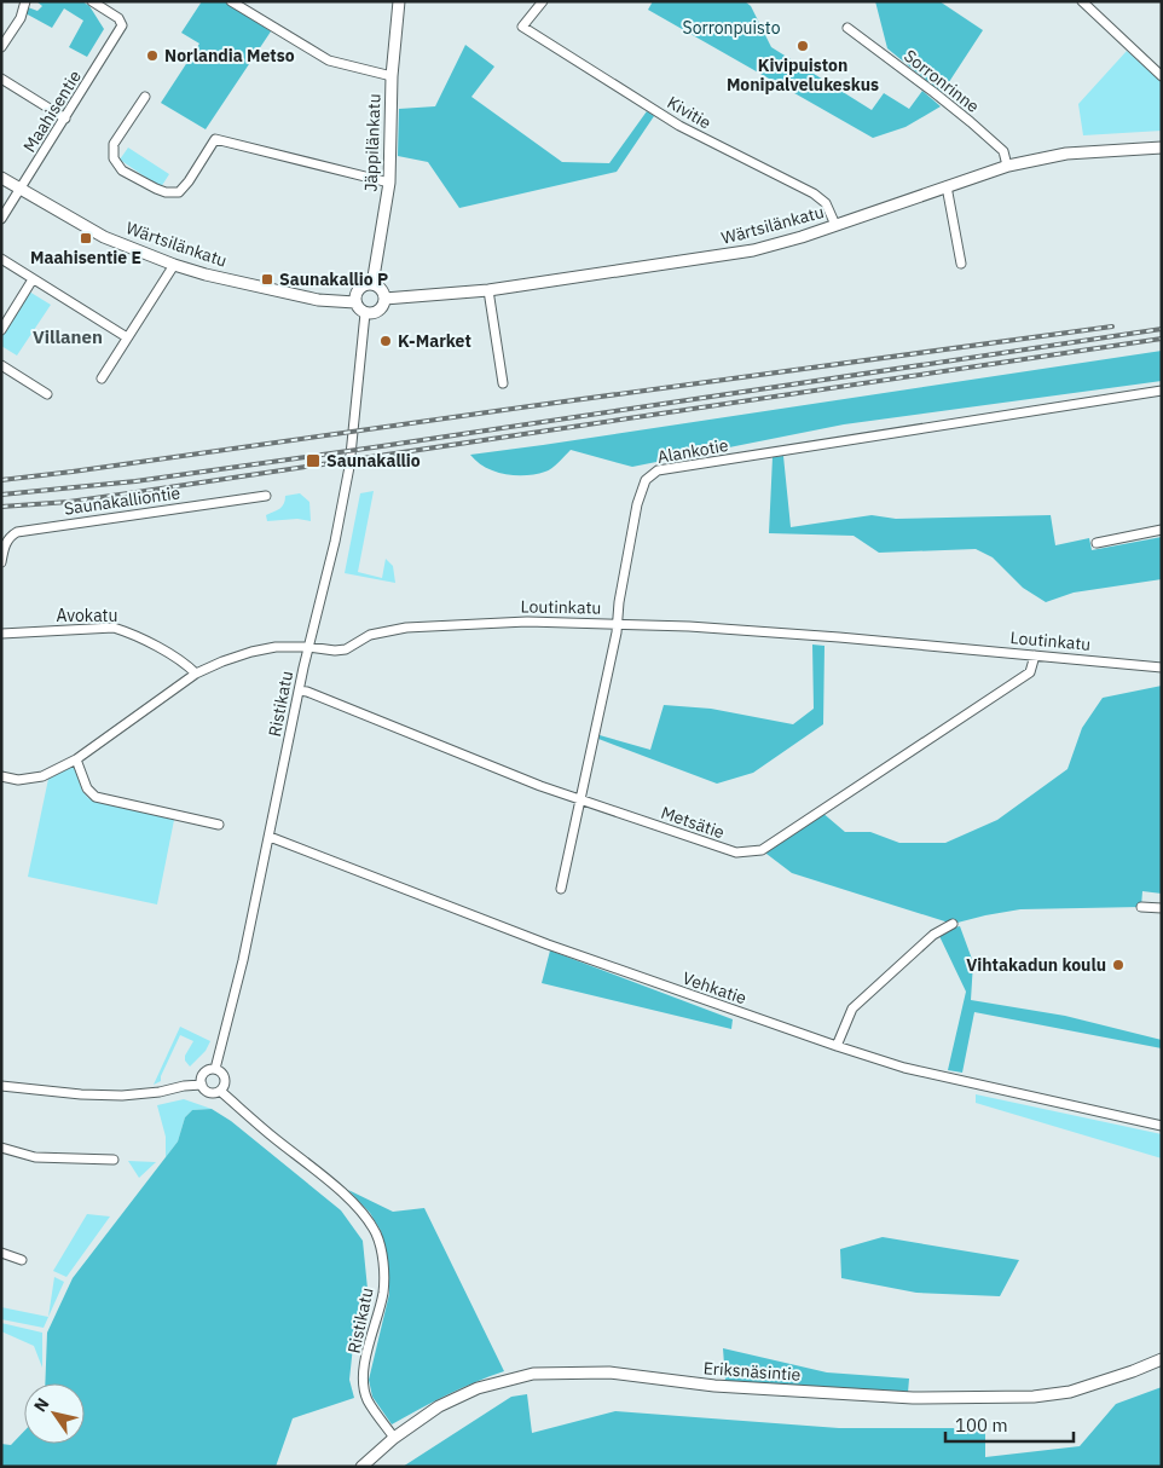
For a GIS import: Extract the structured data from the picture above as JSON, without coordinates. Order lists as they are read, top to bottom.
{
  "streets": {
    "street": [
      "Sorronrinne",
      "Maahisentie",
      "Kivitie",
      "Jäppilänkatu",
      "Wärtsilänkatu",
      "Alankotie",
      "Saunakalliontie",
      "Loutinkatu",
      "Avokatu",
      "Ristikatu",
      "Metsätie",
      "Vehkatie",
      "Eriksnäsintie"
    ]
  },
  "crossings": [
    ["Sorronrinne", "Wärtsilänkatu"],
    ["Maahisentie", "Wärtsilänkatu"],
    ["Kivitie", "Wärtsilänkatu"],
    ["Jäppilänkatu", "Wärtsilänkatu"],
    ["Jäppilänkatu", "Ristikatu"],
    ["Wärtsilänkatu", "Ristikatu"],
    ["Alankotie", "Loutinkatu"],
    ["Alankotie", "Metsätie"],
    ["Loutinkatu", "Avokatu"],
    ["Loutinkatu", "Ristikatu"],
    ["Loutinkatu", "Metsätie"],
    ["Ristikatu", "Metsätie"],
    ["Ristikatu", "Vehkatie"],
    ["Ristikatu", "Eriksnäsintie"]
  ],
  "districts": ["Villanen"],
  "parks": ["Sorronpuisto"],
  "places": {
    "other": [
      "Kivipuiston Monipalvelukeskus",
      "Norlandia Metso",
      "K-Market",
      "Vihtakadun koulu"
    ],
    "transit": ["Maahisentie E", "Saunakallio P", "Saunakallio"]
  },
  "scale_bar": "100 m",
  "north": "top left"
}
